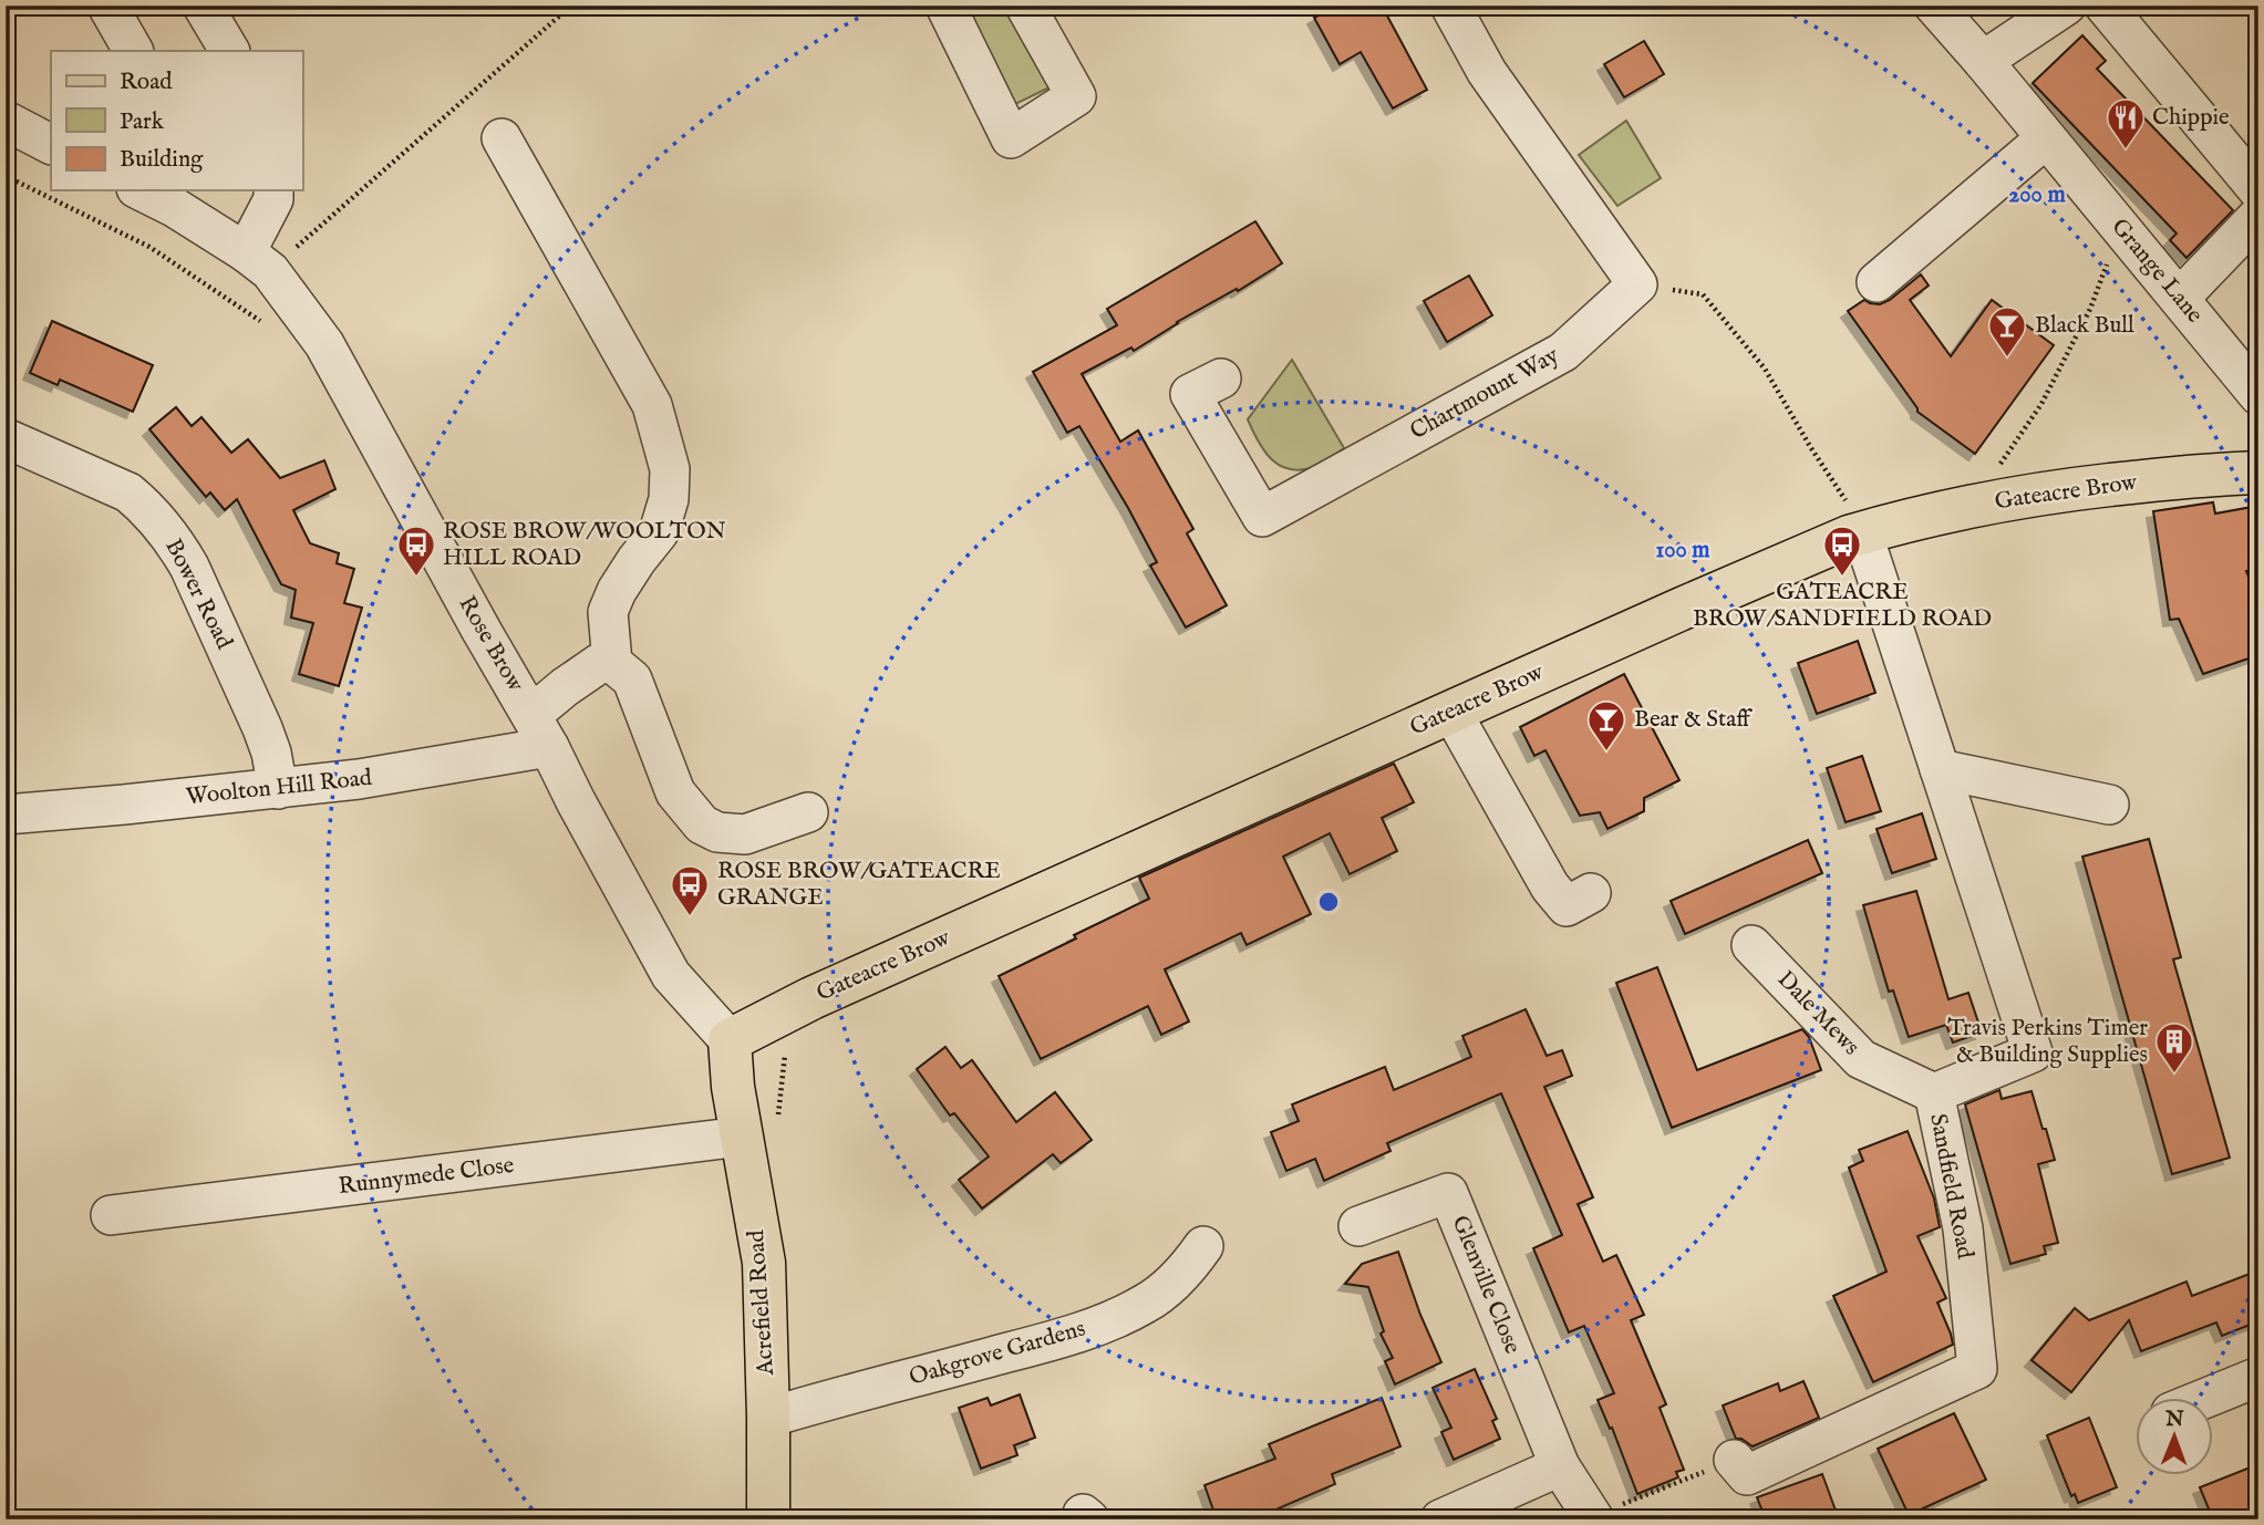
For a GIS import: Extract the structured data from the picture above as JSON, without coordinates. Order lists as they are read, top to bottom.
{
  "streets": {
    "main road": ["Gateacre Brow", "Acrefield Road"],
    "street": [
      "Grange Lane",
      "Chartmount Way",
      "Bower Road",
      "Rose Brow",
      "Woolton Hill Road",
      "Dale Mews",
      "Runnymede Close",
      "Sandfield Road",
      "Glenville Close",
      "Oakgrove Gardens"
    ]
  },
  "crossings": [
    ["Gateacre Brow", "Rose Brow"],
    ["Gateacre Brow", "Sandfield Road"],
    ["Gateacre Brow", "Acrefield Road"],
    ["Bower Road", "Woolton Hill Road"],
    ["Rose Brow", "Woolton Hill Road"],
    ["Rose Brow", "Acrefield Road"],
    ["Dale Mews", "Sandfield Road"],
    ["Runnymede Close", "Acrefield Road"],
    ["Acrefield Road", "Oakgrove Gardens"]
  ],
  "places": {
    "restaurant": ["Chippie"],
    "bar": ["Black Bull", "Bear & Staff"],
    "bus stop": ["ROSE BROW/WOOLTON HILL ROAD", "GATEACRE BROW/SANDFIELD ROAD", "ROSE BROW/GATEACRE GRANGE"],
    "building": ["Travis Perkins Timer & Building Supplies"]
  },
  "legend": ["Road", "Park", "Building"],
  "north": "top",
  "rings": ["200 m", "100 m"]
}
